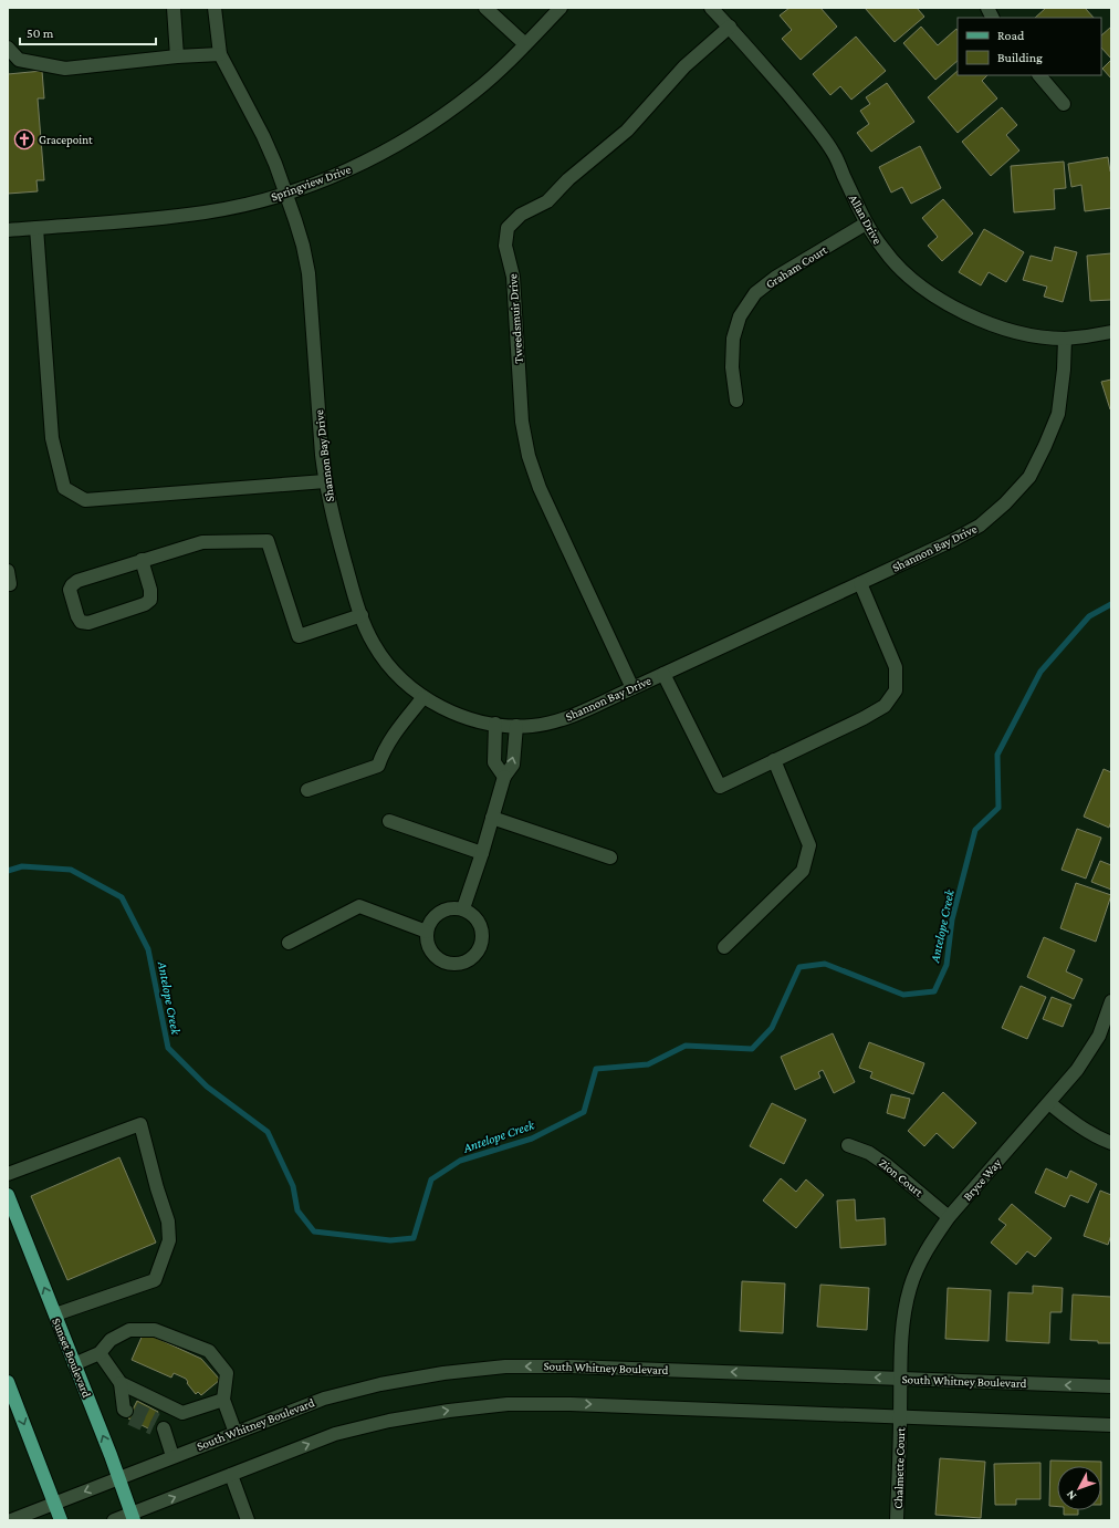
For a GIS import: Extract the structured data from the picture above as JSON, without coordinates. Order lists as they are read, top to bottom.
{
  "streets": {
    "main road": ["Sunset Boulevard"],
    "street": [
      "Springview Drive",
      "Allan Drive",
      "Graham Court",
      "Tweedsmuir Drive",
      "Shannon Bay Drive",
      "Zion Court",
      "Bryce Way",
      "South Whitney Boulevard",
      "Chalmette Court"
    ]
  },
  "crossings": [
    ["Springview Drive", "Shannon Bay Drive"],
    ["Allan Drive", "Graham Court"],
    ["Allan Drive", "Tweedsmuir Drive"],
    ["Allan Drive", "Shannon Bay Drive"],
    ["Tweedsmuir Drive", "Shannon Bay Drive"],
    ["Zion Court", "Bryce Way"],
    ["Bryce Way", "South Whitney Boulevard"],
    ["Bryce Way", "Chalmette Court"],
    ["Sunset Boulevard", "South Whitney Boulevard"],
    ["South Whitney Boulevard", "Chalmette Court"]
  ],
  "water": ["Antelope Creek"],
  "places": {
    "church": ["Gracepoint"]
  },
  "legend": ["Road", "Building"],
  "scale_bar": "50 m",
  "north": "bottom left"
}
